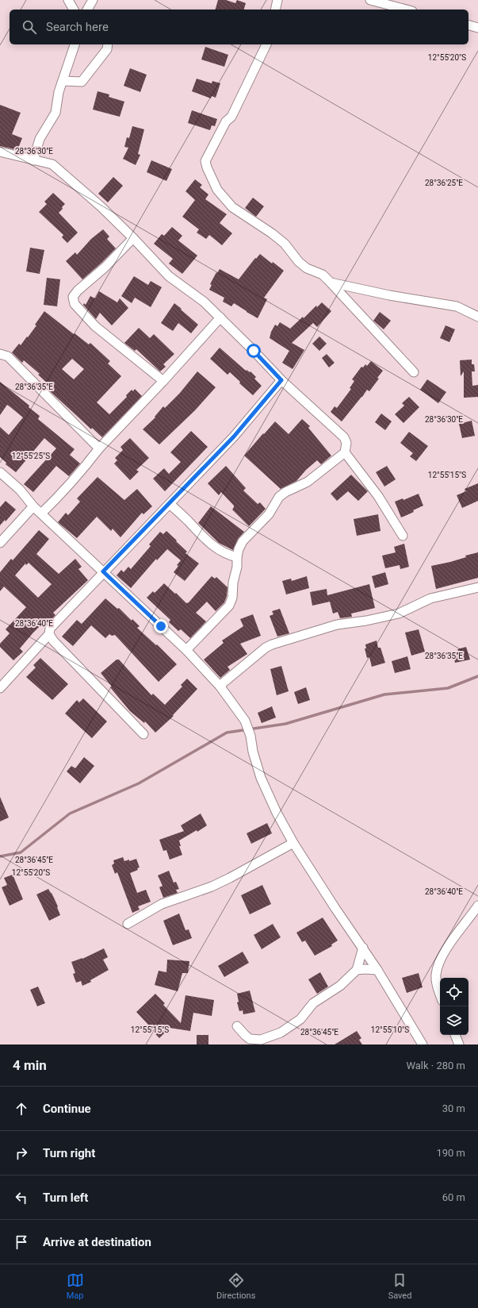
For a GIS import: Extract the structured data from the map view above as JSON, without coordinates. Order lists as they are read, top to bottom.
{
  "page": {
    "search": "Search here",
    "heading": ["4 min", "Walk · 280 m"],
    "list": [
      ["Continue", "30 m"],
      ["Turn right", "190 m"],
      ["Turn left", "60 m"],
      "Arrive at destination"
    ],
    "nav": ["Map", "Directions", "Saved"]
  },
  "coordinates": [
    "12°55'20\"S",
    "28°36'30\"E",
    "28°36'25\"E",
    "28°36'35\"E",
    "12°55'25\"S",
    "12°55'15\"S",
    "28°36'40\"E",
    "28°36'45\"E",
    "12°55'10\"S"
  ]
}
